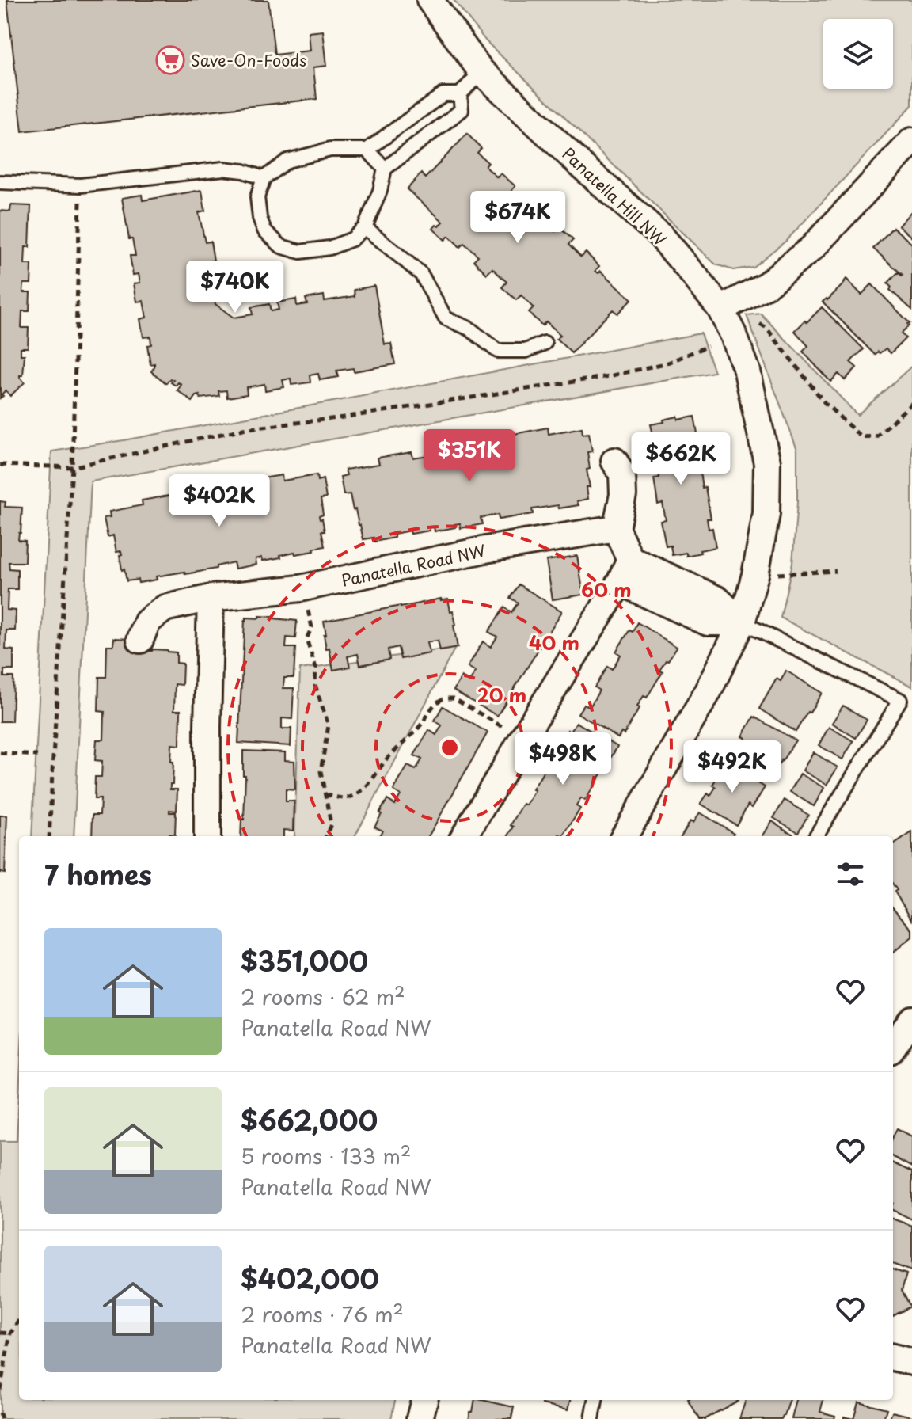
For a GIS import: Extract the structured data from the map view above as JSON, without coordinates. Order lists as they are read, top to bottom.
{
  "streets": {
    "street": ["Panatella Hill NW", "Panatella Road NW"]
  },
  "places": {
    "supermarket": ["Save-On-Foods"]
  },
  "page": {
    "price": [
      "$674K",
      "$740K",
      "$351K",
      "$662K",
      "$402K",
      "$498K",
      "$492K"
    ],
    "heading": "7 homes",
    "list": [
      {
        "name": "$351,000",
        "note": "2 rooms · 62 m² · Panatella Road NW"
      },
      {
        "name": "$662,000",
        "note": "5 rooms · 133 m² · Panatella Road NW"
      },
      {
        "name": "$402,000",
        "note": "2 rooms · 76 m² · Panatella Road NW"
      }
    ]
  },
  "rings": ["60 m", "40 m", "20 m"]
}
